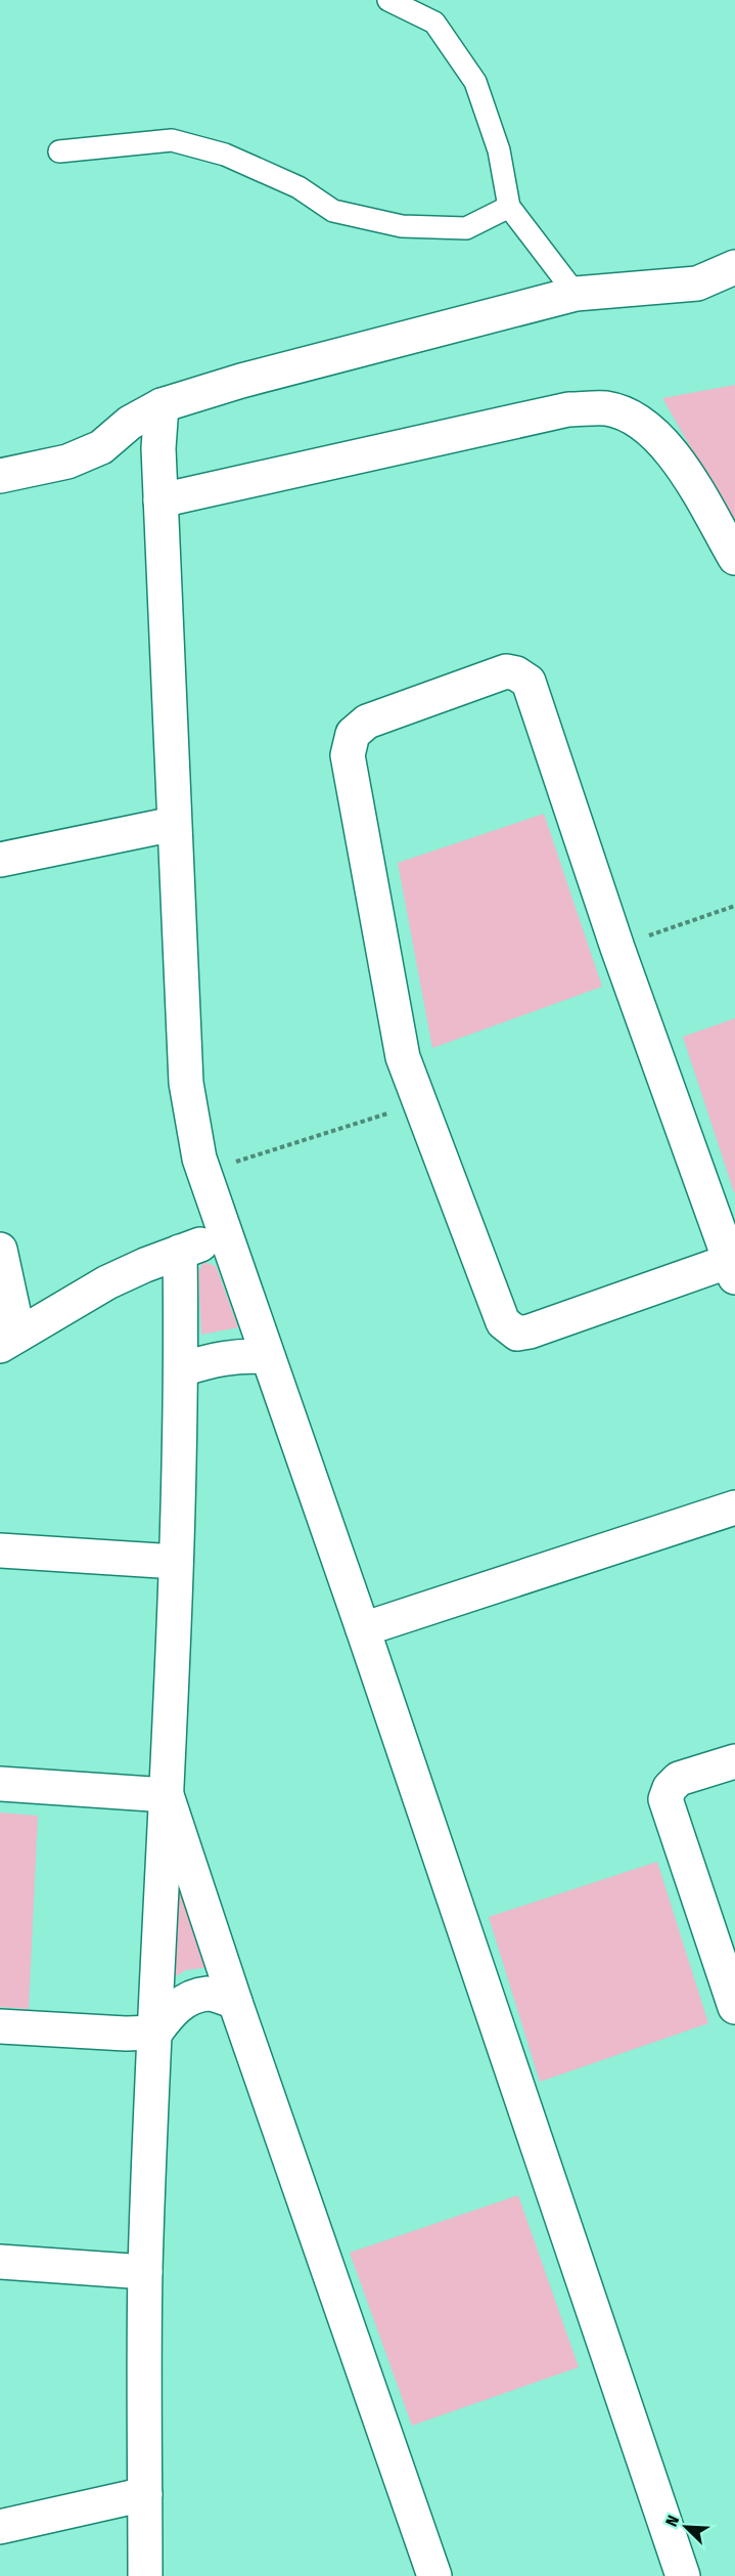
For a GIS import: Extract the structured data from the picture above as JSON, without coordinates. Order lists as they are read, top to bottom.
{
  "north": "top left"
}
